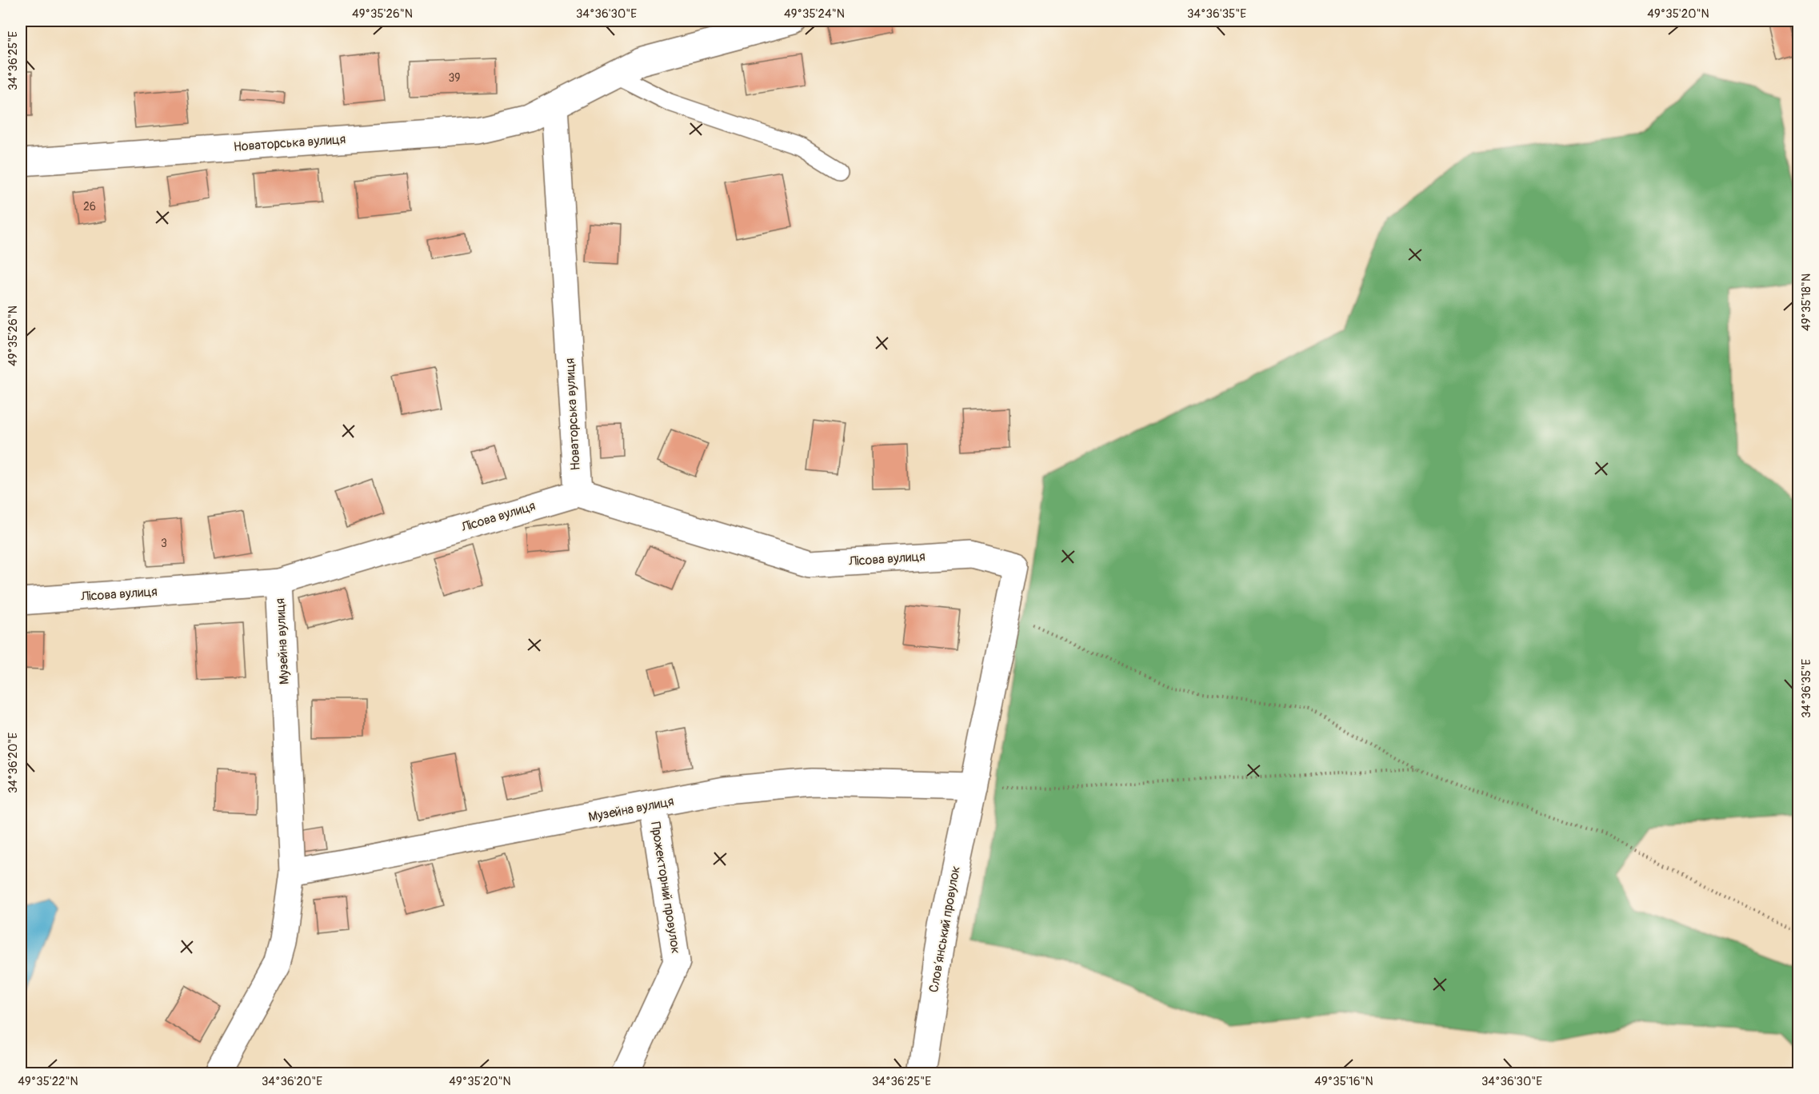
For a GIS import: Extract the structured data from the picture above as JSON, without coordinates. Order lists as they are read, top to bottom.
{
  "streets": {
    "street": [
      "Новаторська вулиця",
      "Лісова вулиця",
      "Музейна вулиця",
      "Прожекторний провулок",
      "Словʼянський провулок"
    ]
  },
  "crossings": [
    ["Новаторська вулиця", "Лісова вулиця"],
    ["Лісова вулиця", "Музейна вулиця"],
    ["Лісова вулиця", "Словʼянський провулок"],
    ["Музейна вулиця", "Прожекторний провулок"],
    ["Музейна вулиця", "Словʼянський провулок"]
  ],
  "house_numbers": ["39", "26", "3"],
  "coordinates": [
    "49°35'26\"N",
    "34°36'30\"E",
    "49°35'24\"N",
    "34°36'35\"E",
    "49°35'20\"N",
    "34°36'25\"E",
    "49°35'18\"N",
    "34°36'20\"E",
    "49°35'22\"N",
    "49°35'16\"N"
  ]
}
